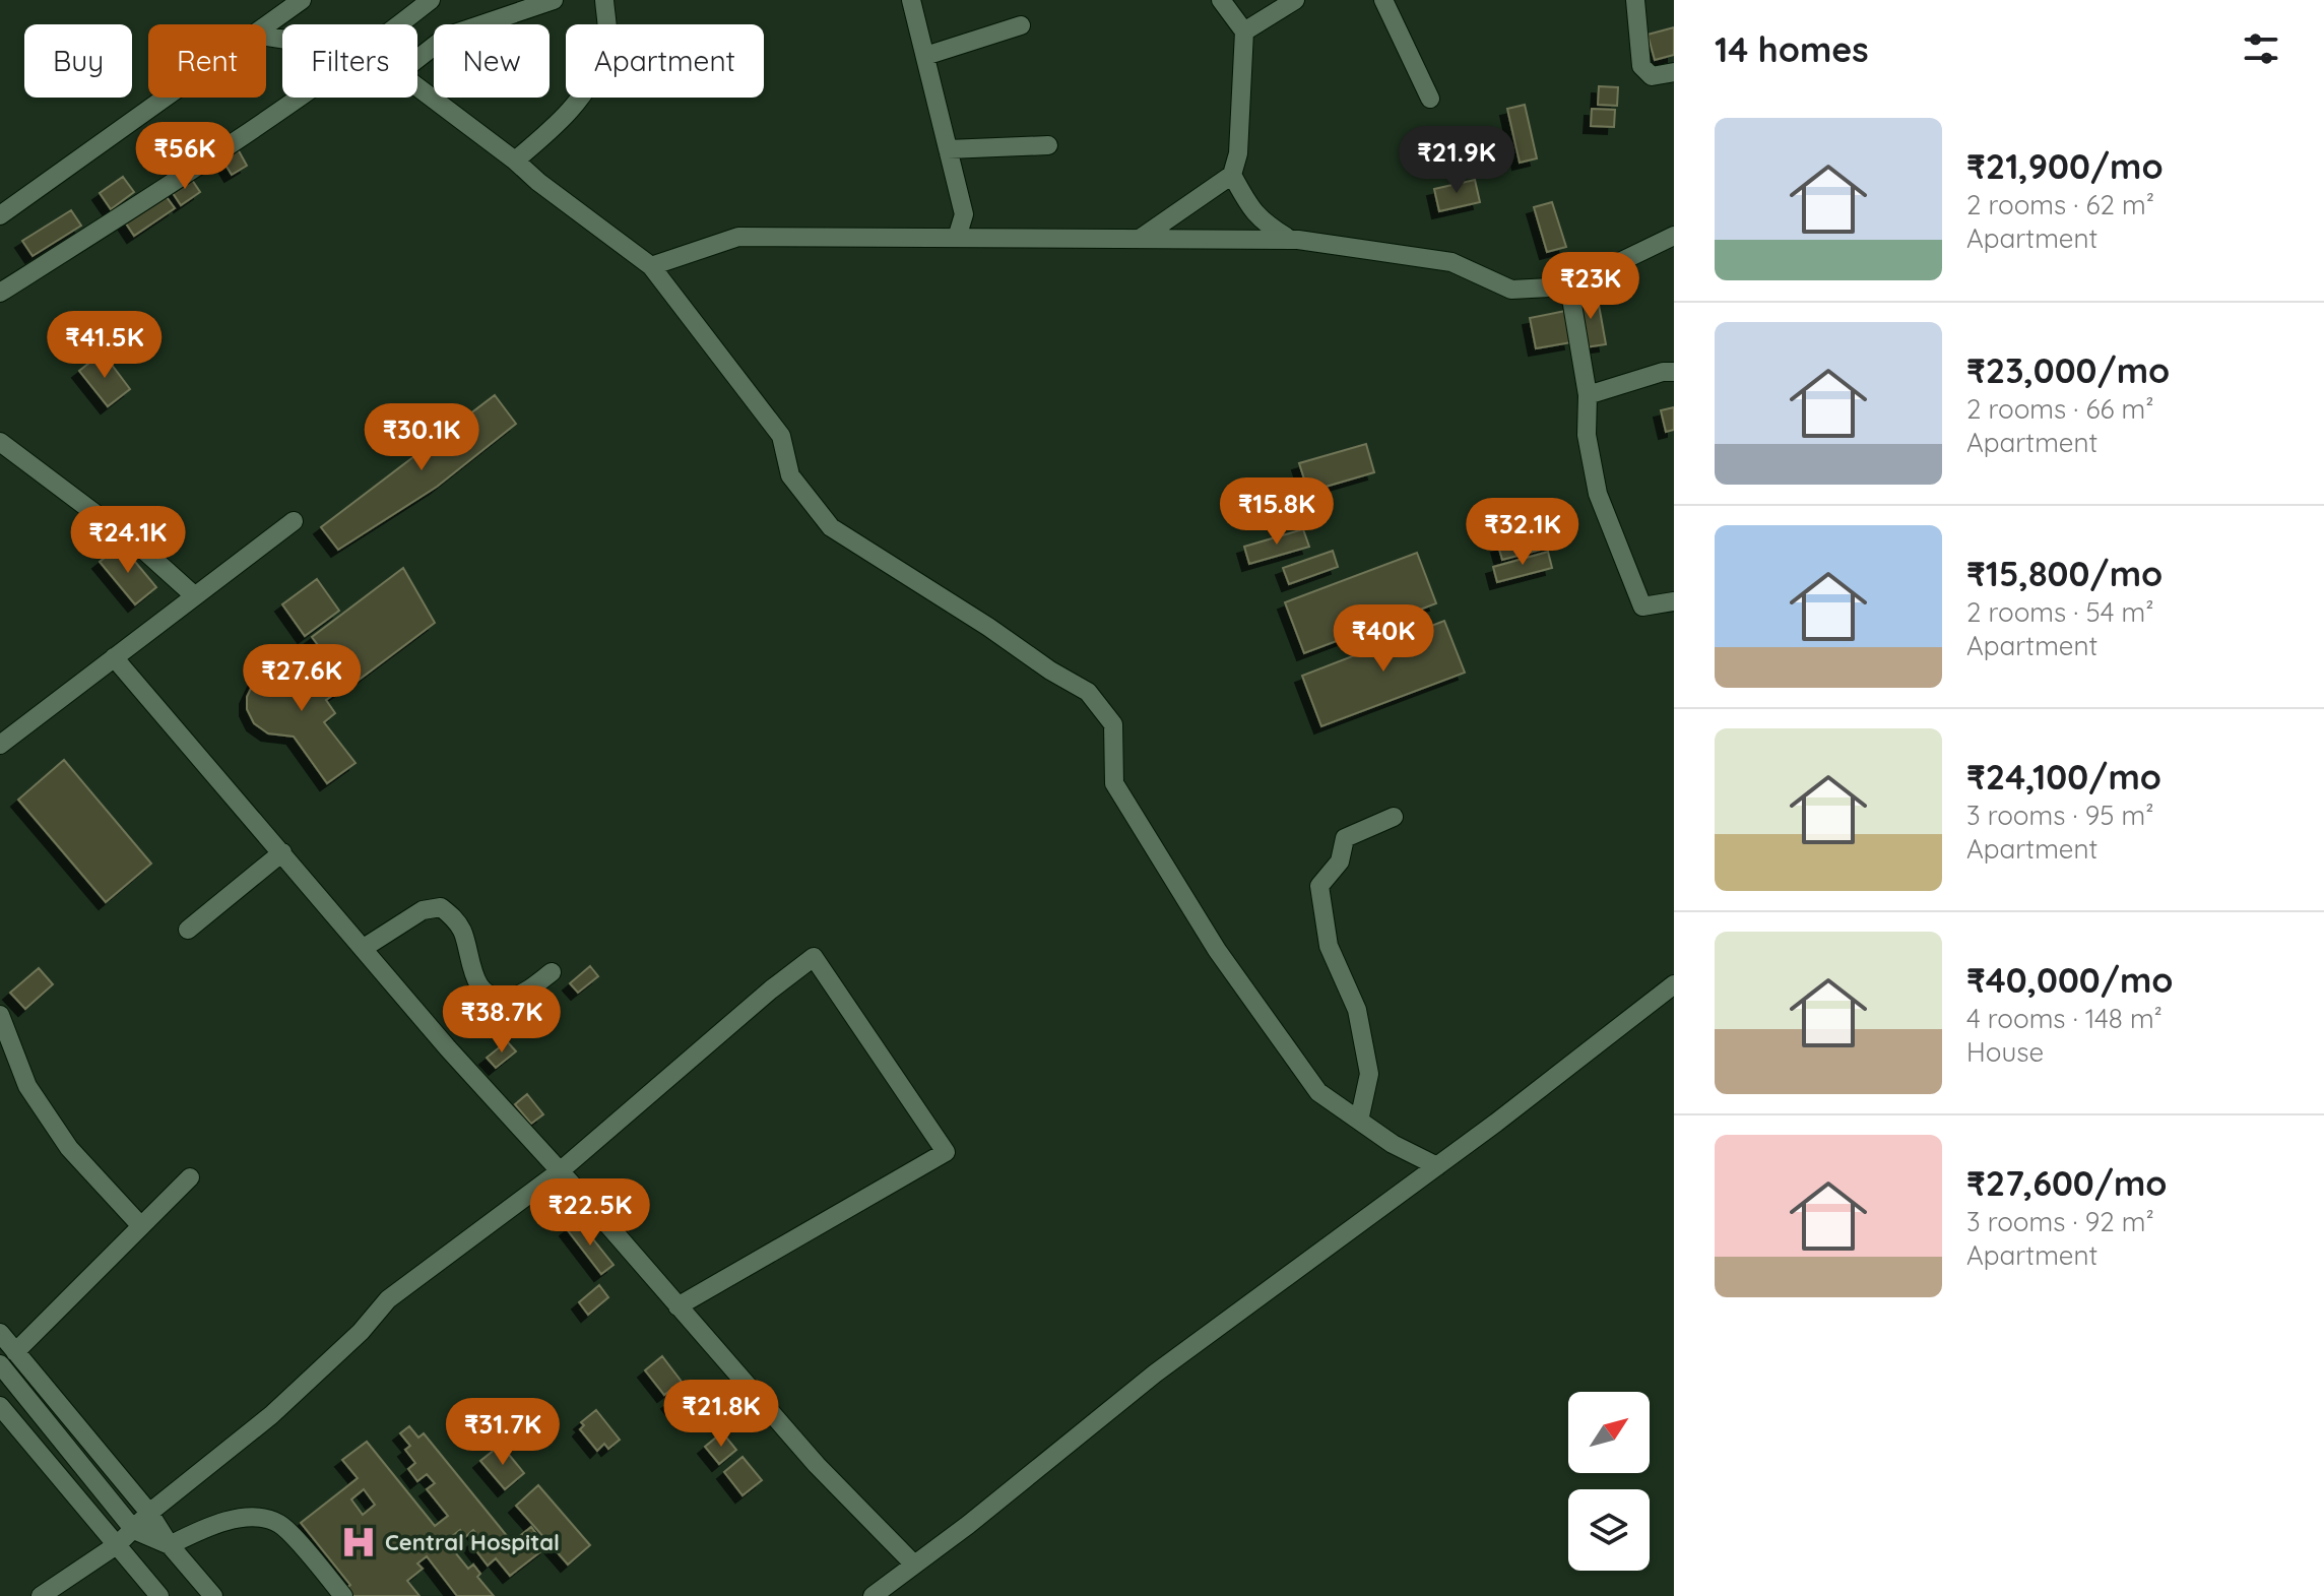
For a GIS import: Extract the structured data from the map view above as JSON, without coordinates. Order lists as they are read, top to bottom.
{
  "places": {
    "hospital": ["Central Hospital"]
  },
  "north": "top right",
  "page": {
    "heading": "14 homes",
    "chip": [
      "Buy",
      "Rent",
      "Filters",
      "New",
      "Apartment"
    ],
    "list": [
      {
        "name": "₹21,900/mo",
        "note": "2 rooms · 62 m² · Apartment"
      },
      {
        "name": "₹23,000/mo",
        "note": "2 rooms · 66 m² · Apartment"
      },
      {
        "name": "₹15,800/mo",
        "note": "2 rooms · 54 m² · Apartment"
      },
      {
        "name": "₹24,100/mo",
        "note": "3 rooms · 95 m² · Apartment"
      },
      {
        "name": "₹40,000/mo",
        "note": "4 rooms · 148 m² · House"
      },
      {
        "name": "₹27,600/mo",
        "note": "3 rooms · 92 m² · Apartment"
      }
    ],
    "price": [
      "₹56K",
      "₹21.9K",
      "₹23K",
      "₹41.5K",
      "₹30.1K",
      "₹15.8K",
      "₹32.1K",
      "₹24.1K",
      "₹40K",
      "₹27.6K",
      "₹38.7K",
      "₹22.5K",
      "₹21.8K",
      "₹31.7K"
    ]
  }
}
